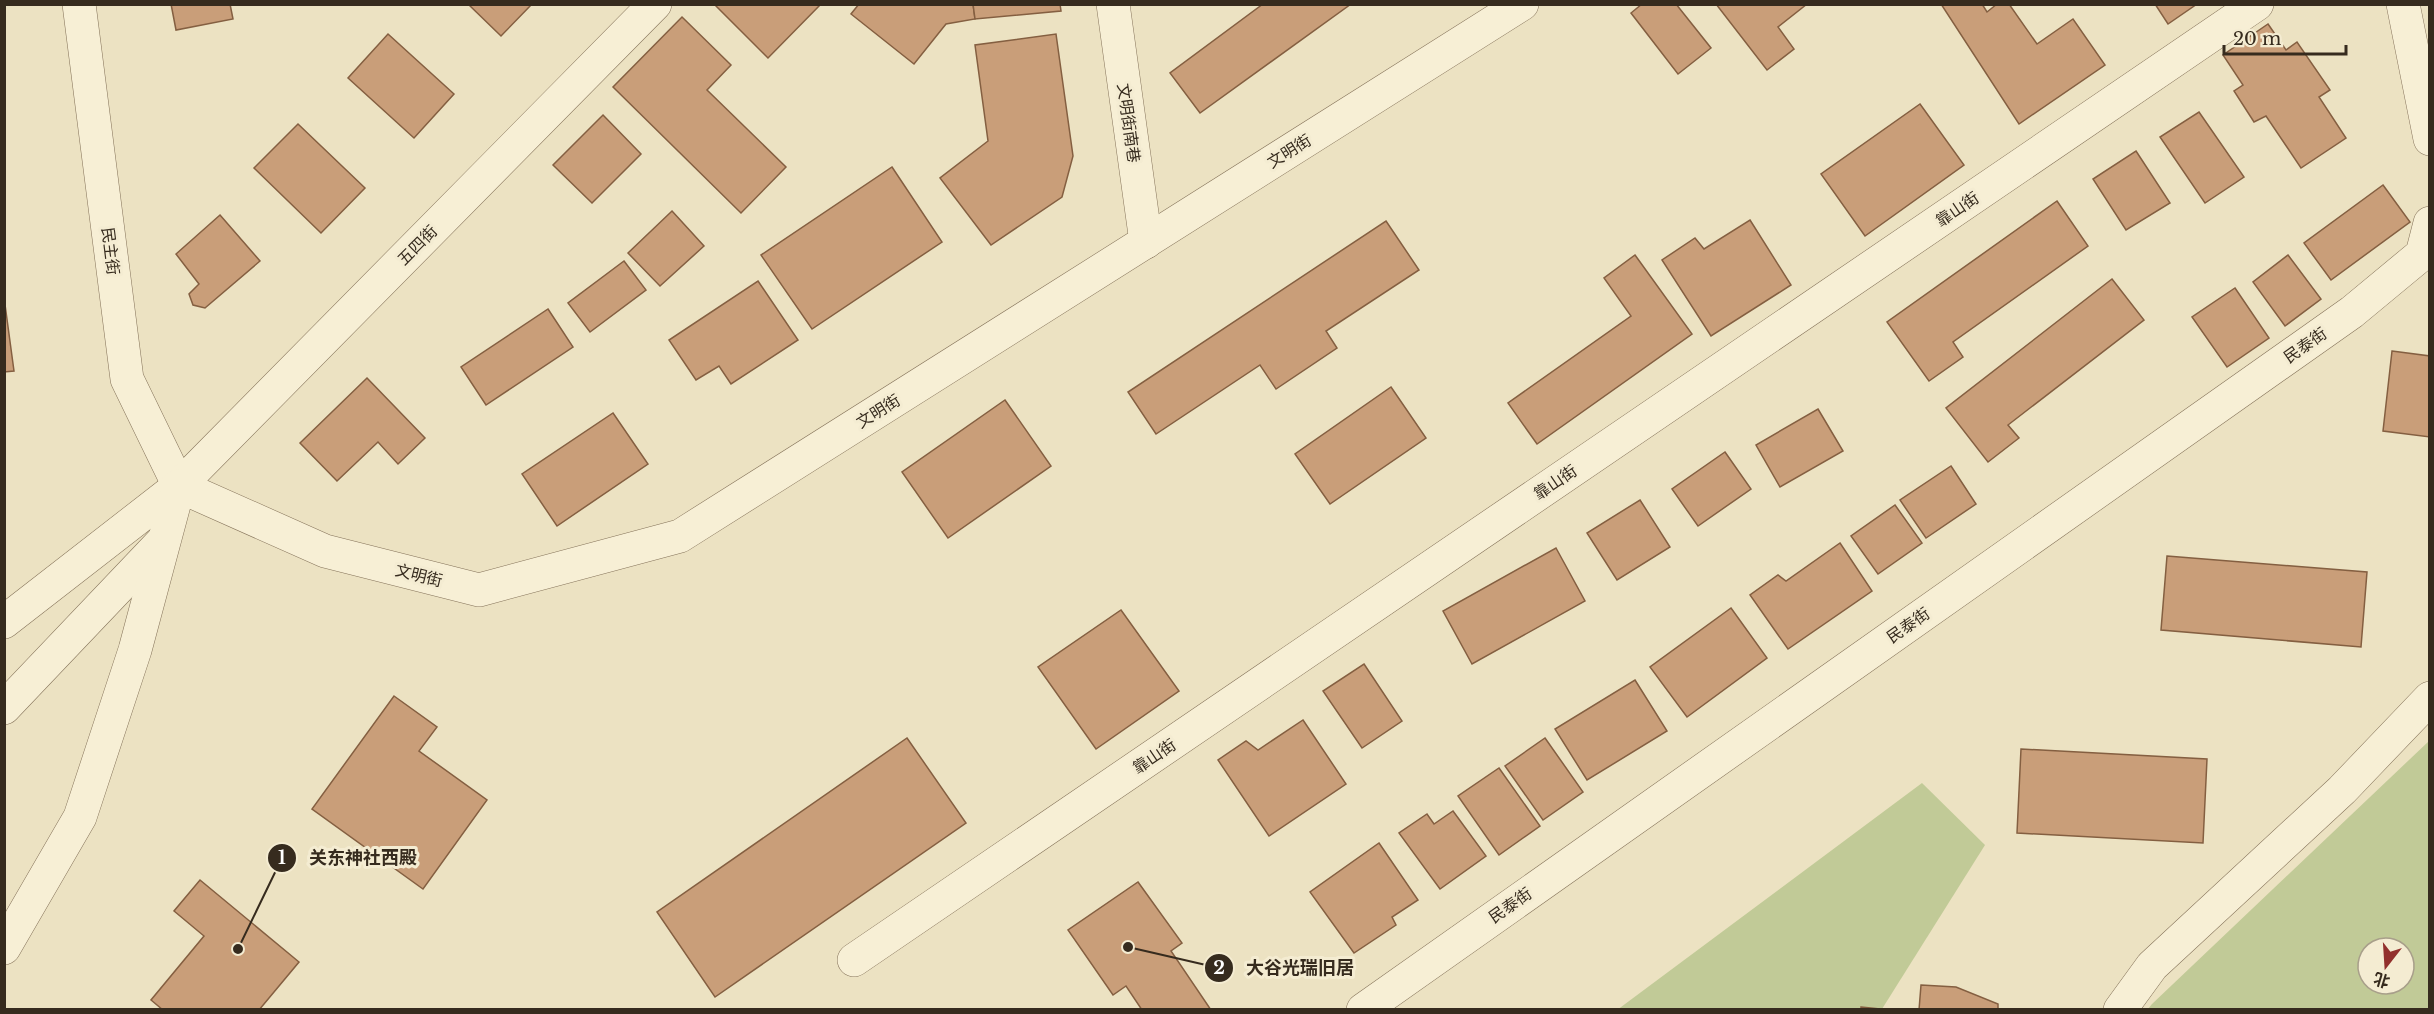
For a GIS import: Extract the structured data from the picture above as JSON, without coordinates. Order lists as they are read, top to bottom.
{
  "streets": {
    "street": [
      "文明街南巷",
      "文明街",
      "靠山街",
      "五四街",
      "民主街",
      "民泰街"
    ]
  },
  "crossings": [
    ["文明街南巷", "文明街"],
    ["文明街", "五四街"],
    ["文明街", "民主街"],
    ["五四街", "民主街"]
  ],
  "places": ["大谷光瑞旧居", "关东神社西殿"],
  "scale_bar": "20 m",
  "north": "bottom"
}
